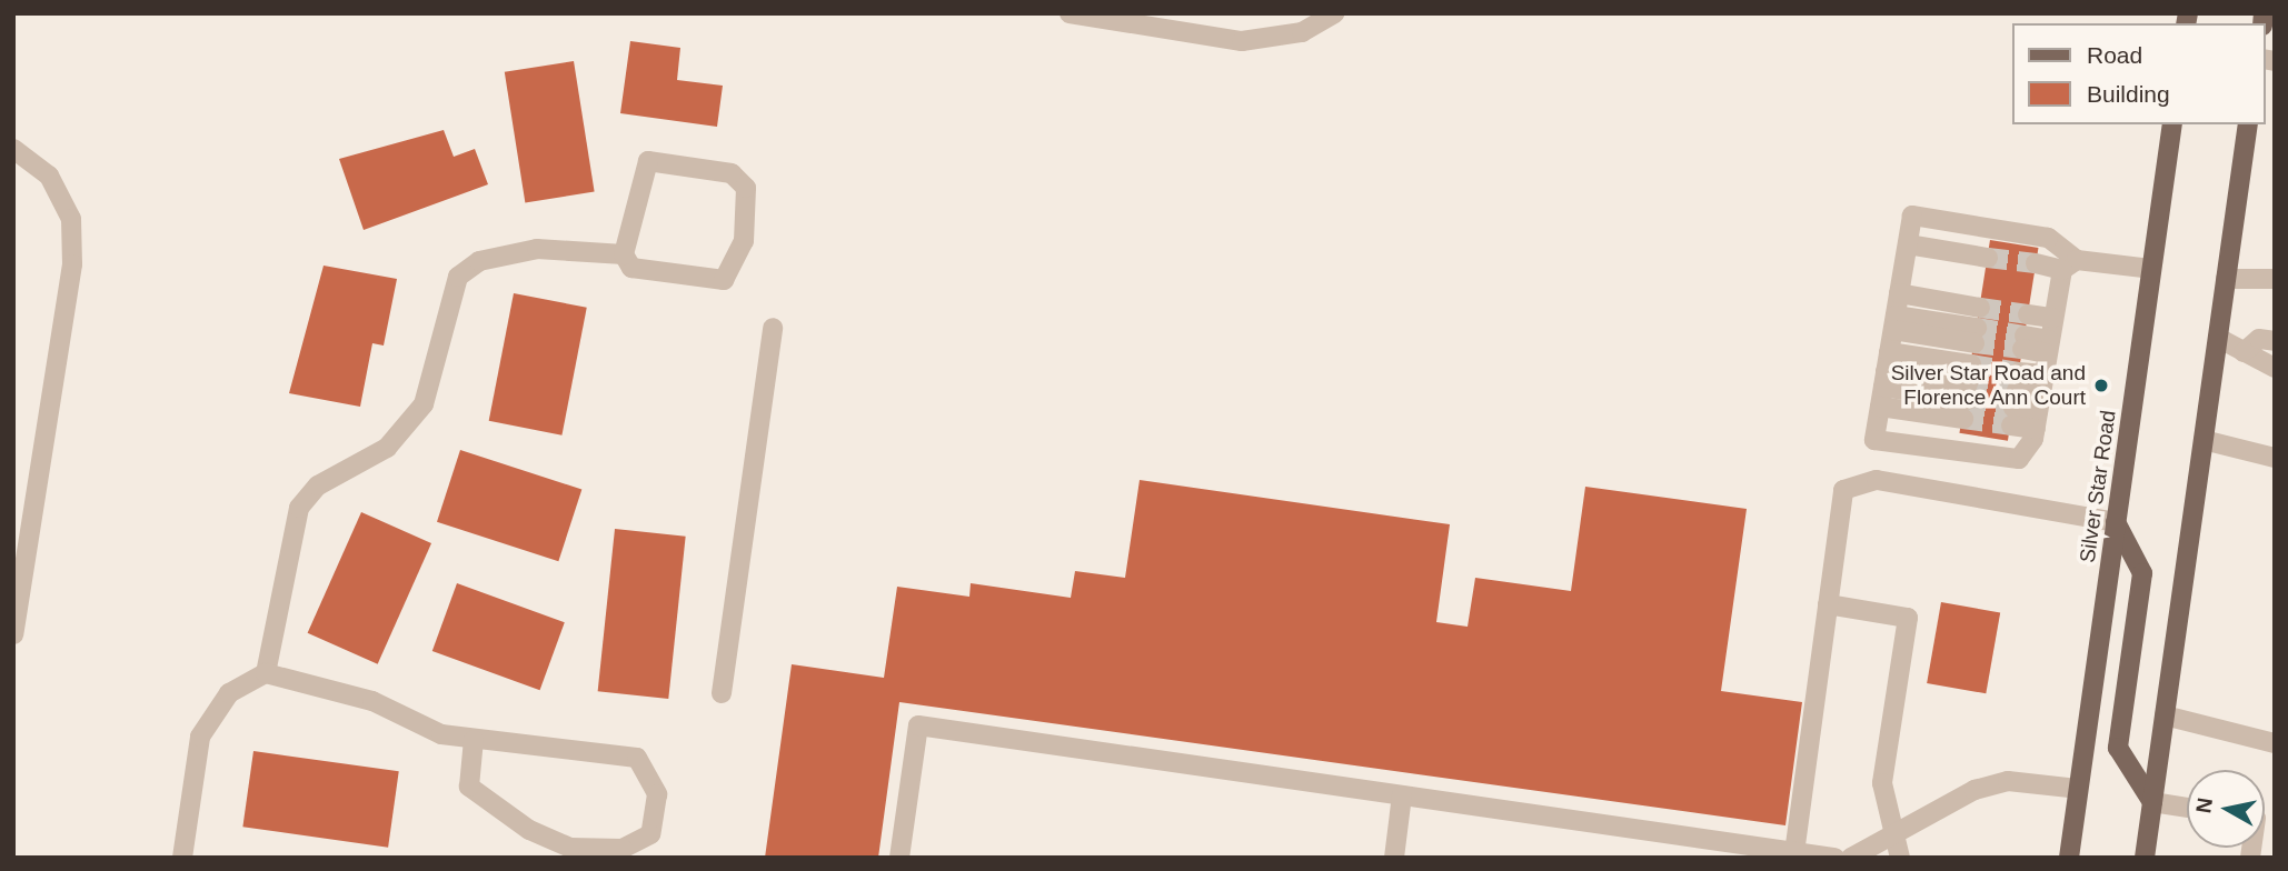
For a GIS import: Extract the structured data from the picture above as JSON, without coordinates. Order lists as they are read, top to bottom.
{
  "streets": {
    "main road": ["Silver Star Road"]
  },
  "places": ["Silver Star Road and Florence Ann Court"],
  "legend": ["Road", "Building"],
  "north": "left"
}
